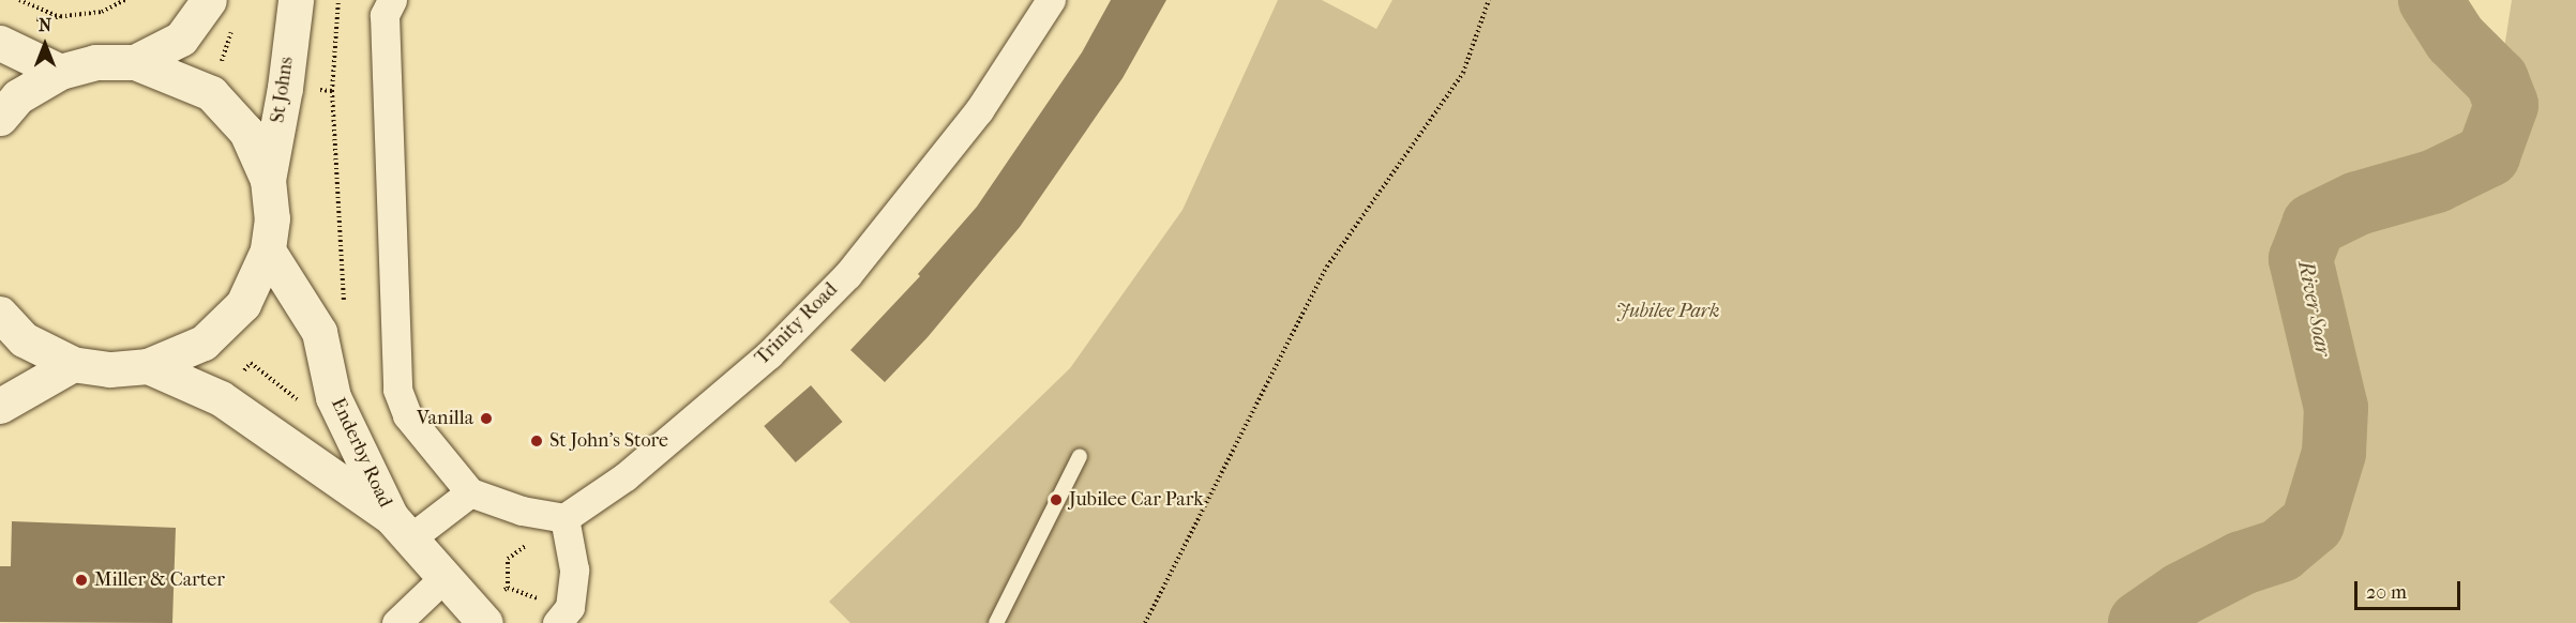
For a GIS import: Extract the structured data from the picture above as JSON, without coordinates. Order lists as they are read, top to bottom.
{
  "streets": {
    "main road": ["St Johns", "Enderby Road"],
    "street": ["Trinity Road"]
  },
  "water": ["River Soar"],
  "parks": ["Jubilee Park"],
  "places": [
    "Vanilla",
    "St John's Store",
    "Jubilee Car Park",
    "Miller & Carter"
  ],
  "scale_bar": "20 m",
  "north": "top"
}
